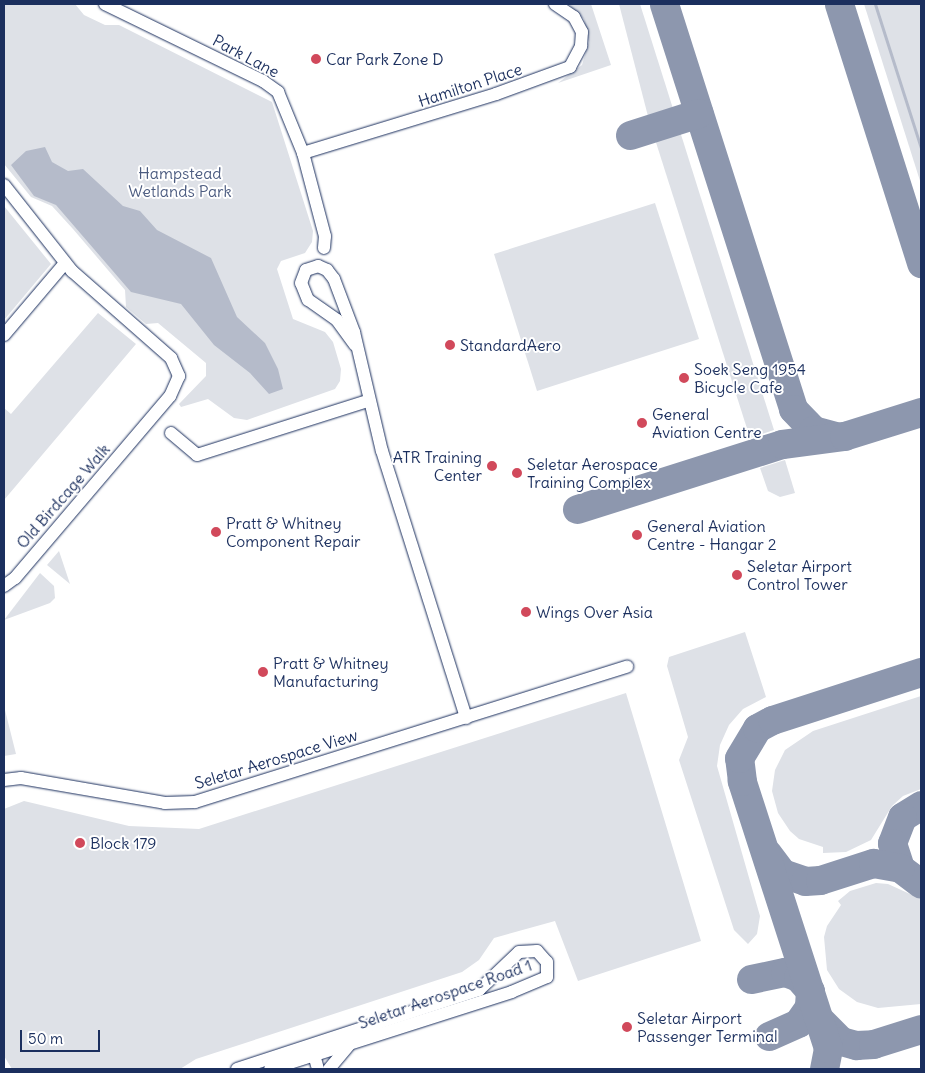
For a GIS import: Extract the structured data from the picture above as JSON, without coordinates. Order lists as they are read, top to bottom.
{
  "streets": {
    "street": [
      "Park Lane",
      "Hamilton Place",
      "Old Birdcage Walk",
      "Seletar Aerospace View",
      "Seletar Aerospace Road 1"
    ]
  },
  "crossings": [
    ["Park Lane", "Hamilton Place"]
  ],
  "parks": ["Hampstead Wetlands Park"],
  "places": [
    "Car Park Zone D",
    "StandardAero",
    "Soek Seng 1954 Bicycle Cafe",
    "General Aviation Centre",
    "ATR Training Center",
    "Seletar Aerospace Training Complex",
    "Pratt & Whitney Component Repair",
    "General Aviation Centre - Hangar 2",
    "Seletar Airport Control Tower",
    "Wings Over Asia",
    "Pratt & Whitney Manufacturing",
    "Block 179",
    "Seletar Airport Passenger Terminal"
  ],
  "scale_bar": "50 m"
}
